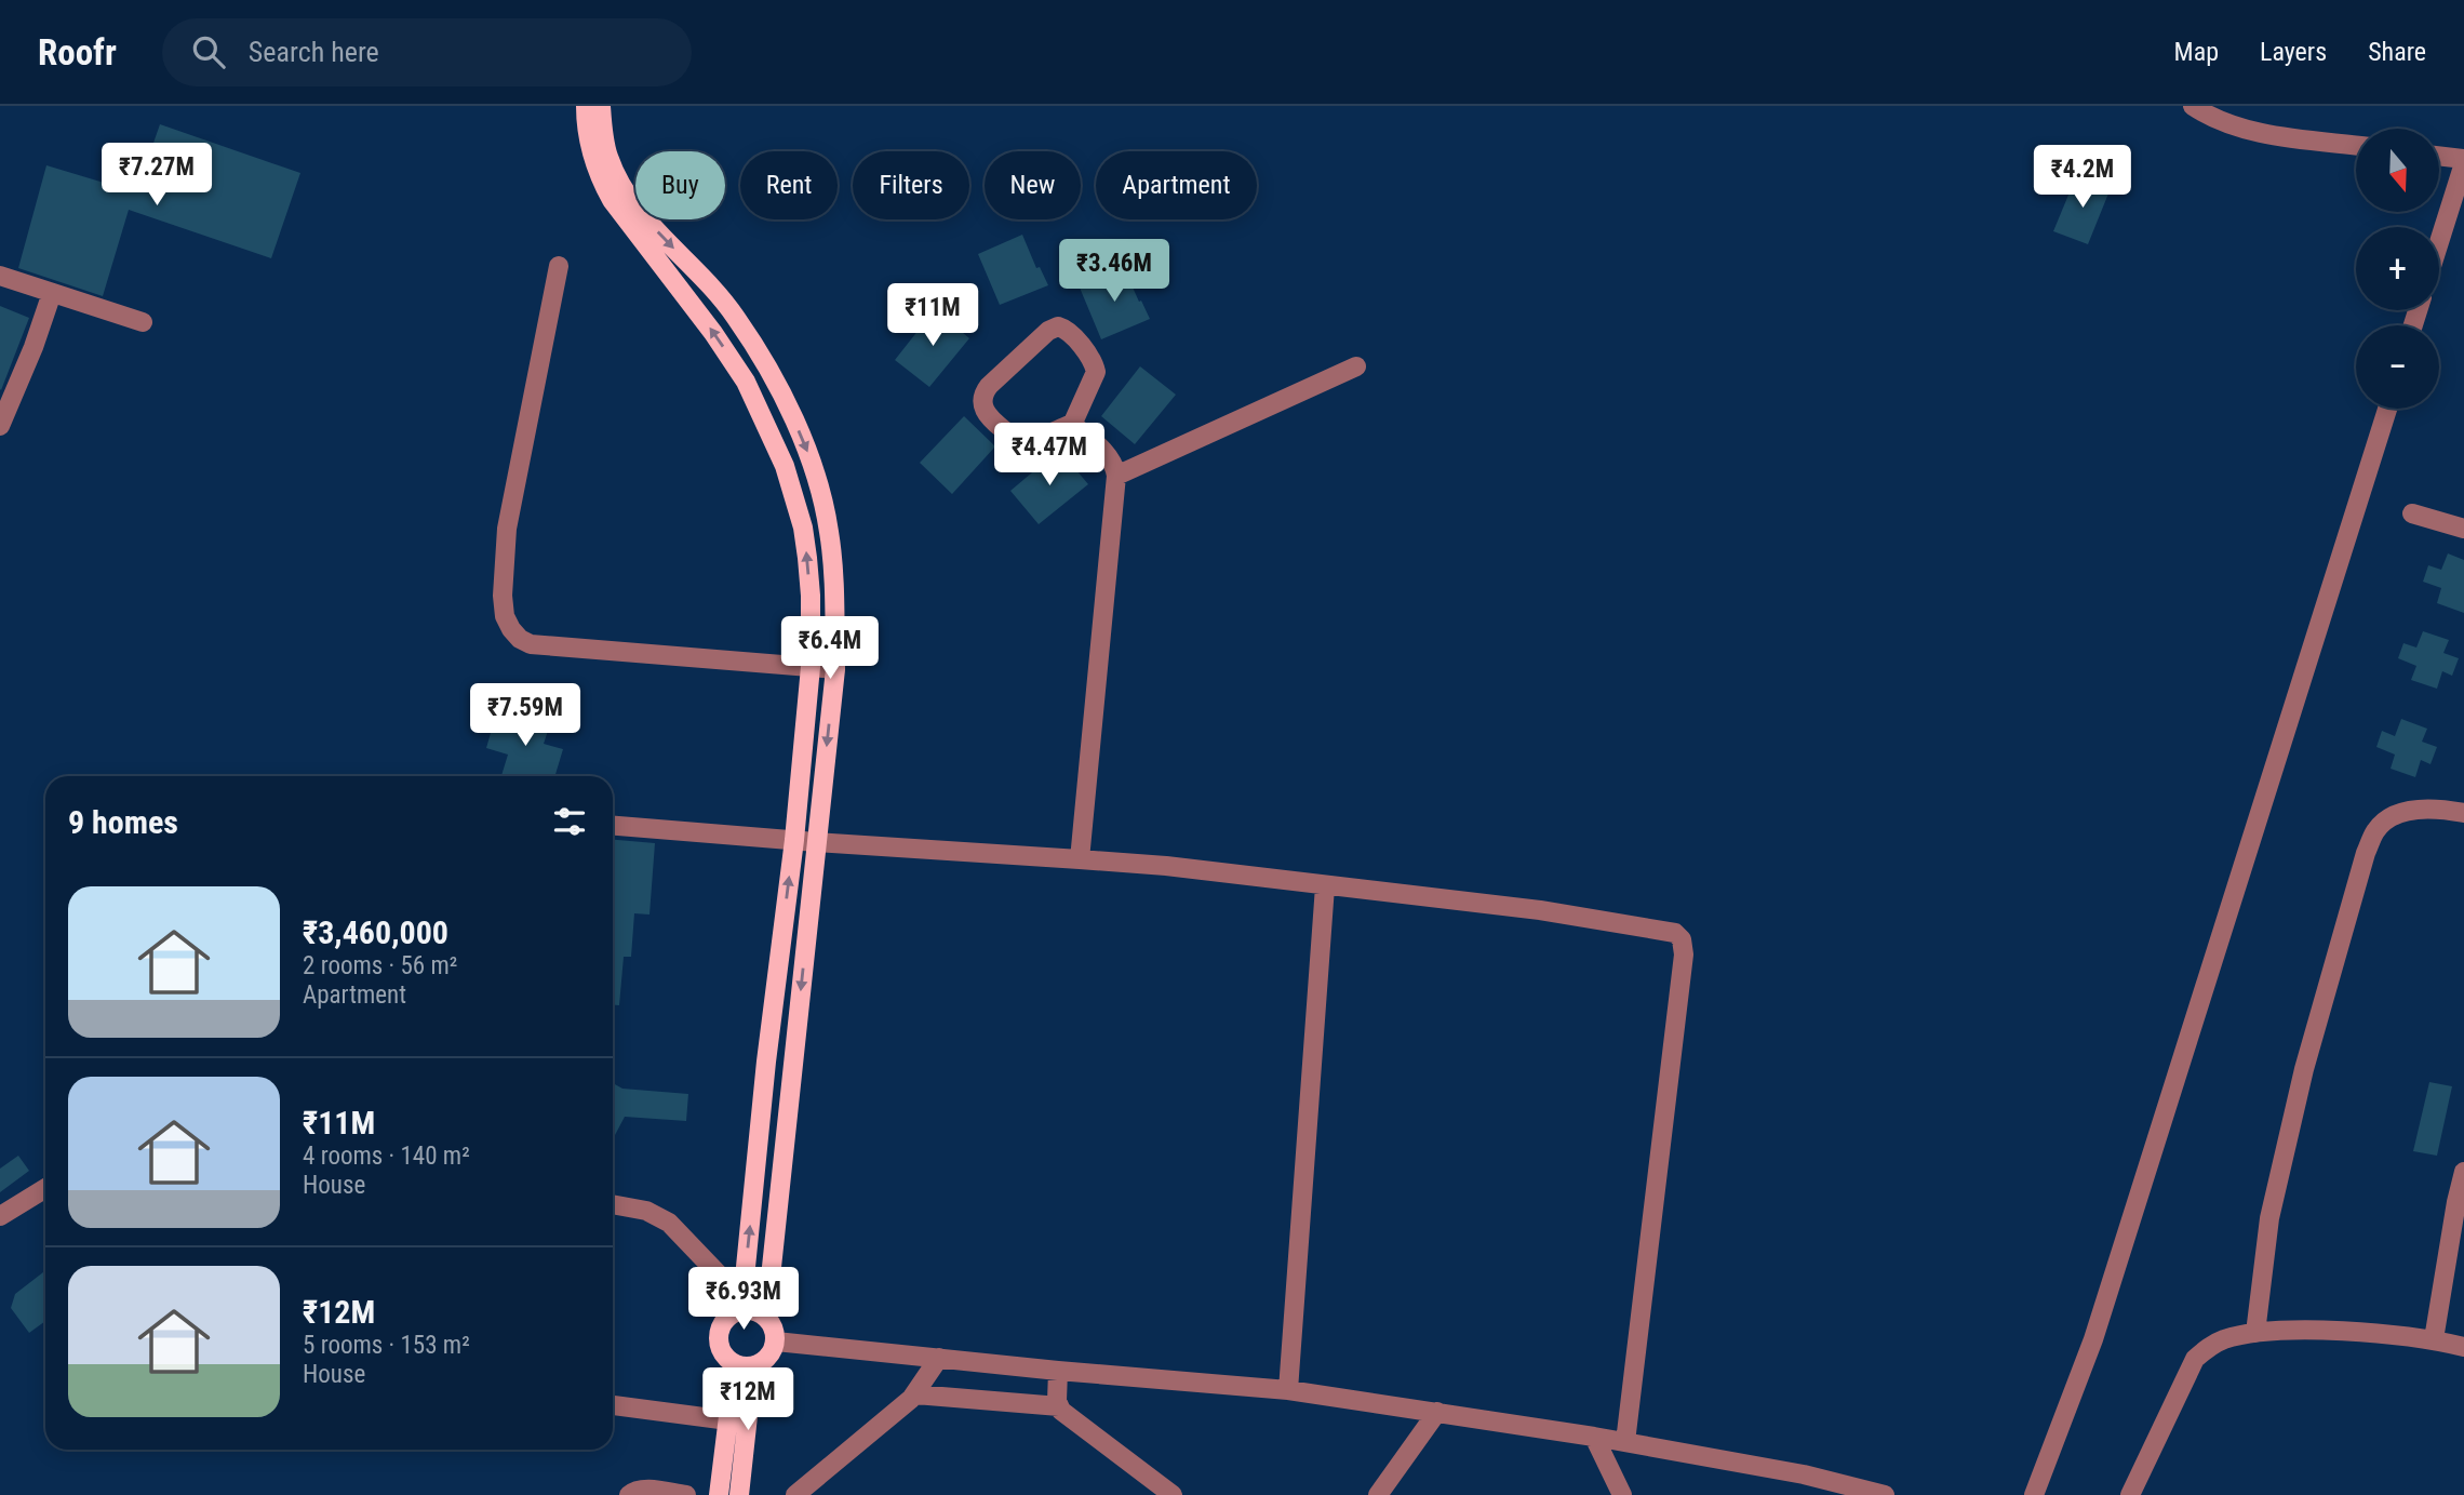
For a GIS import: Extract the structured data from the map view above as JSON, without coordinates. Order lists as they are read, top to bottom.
{
  "north": "bottom",
  "page": {
    "header": "Roofr",
    "search": "Search here",
    "nav": ["Map", "Layers", "Share"],
    "map_buttons": ["+", "−"],
    "price": [
      "₹7.27M",
      "₹4.2M",
      "₹3.46M",
      "₹11M",
      "₹4.47M",
      "₹6.4M",
      "₹7.59M",
      "₹6.93M",
      "₹12M"
    ],
    "chip": [
      "Buy",
      "Rent",
      "Filters",
      "New",
      "Apartment"
    ],
    "heading": "9 homes",
    "list": [
      {
        "name": "₹3,460,000",
        "note": "2 rooms · 56 m² · Apartment"
      },
      {
        "name": "₹11M",
        "note": "4 rooms · 140 m² · House"
      },
      {
        "name": "₹12M",
        "note": "5 rooms · 153 m² · House"
      }
    ]
  }
}
